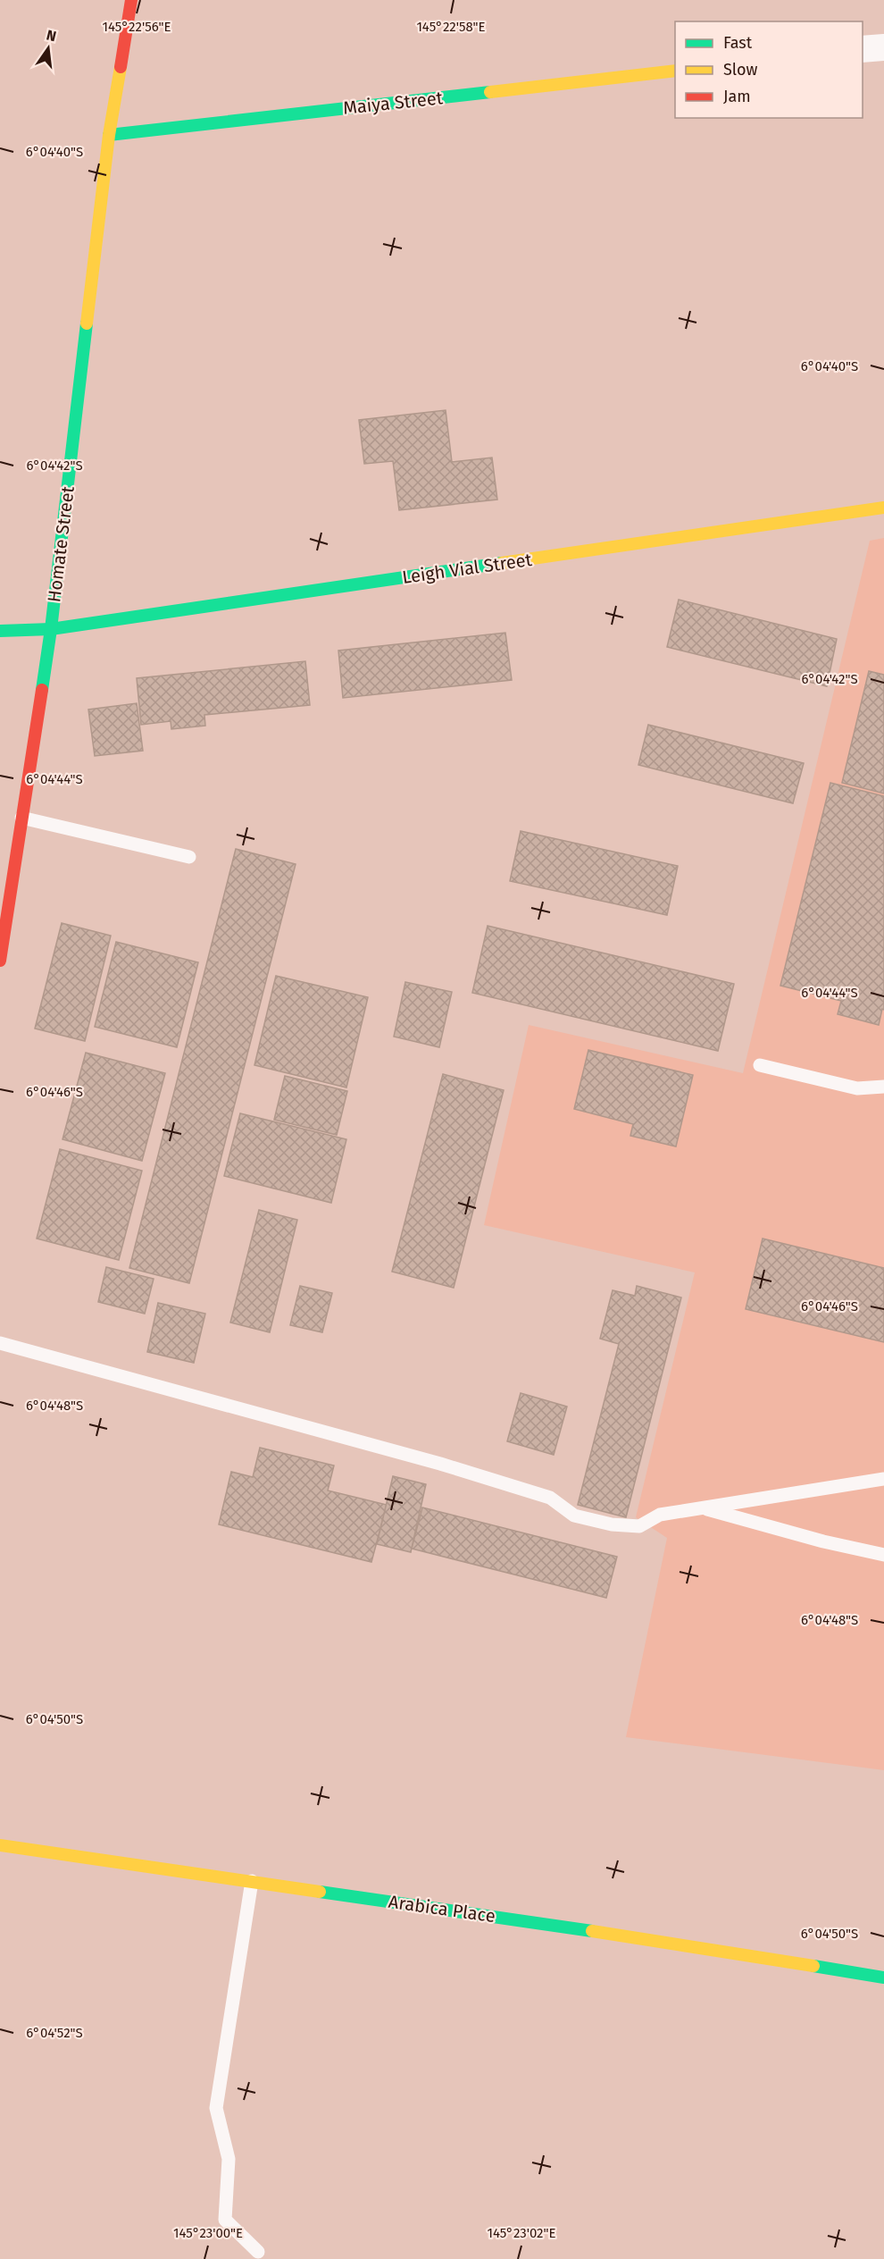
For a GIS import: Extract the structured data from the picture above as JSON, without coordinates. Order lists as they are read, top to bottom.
{
  "streets": {
    "street": [
      "Maiya Street",
      "Homate Street",
      "Leigh Vial Street",
      "Arabica Place"
    ]
  },
  "crossings": [
    ["Maiya Street", "Homate Street"],
    ["Homate Street", "Leigh Vial Street"]
  ],
  "legend": ["Fast", "Slow", "Jam"],
  "north": "top",
  "coordinates": [
    "145°22'56\"E",
    "145°22'58\"E",
    "6°04'40\"S",
    "6°04'42\"S",
    "6°04'44\"S",
    "6°04'46\"S",
    "6°04'48\"S",
    "6°04'50\"S",
    "6°04'52\"S",
    "145°23'00\"E",
    "145°23'02\"E"
  ]
}
